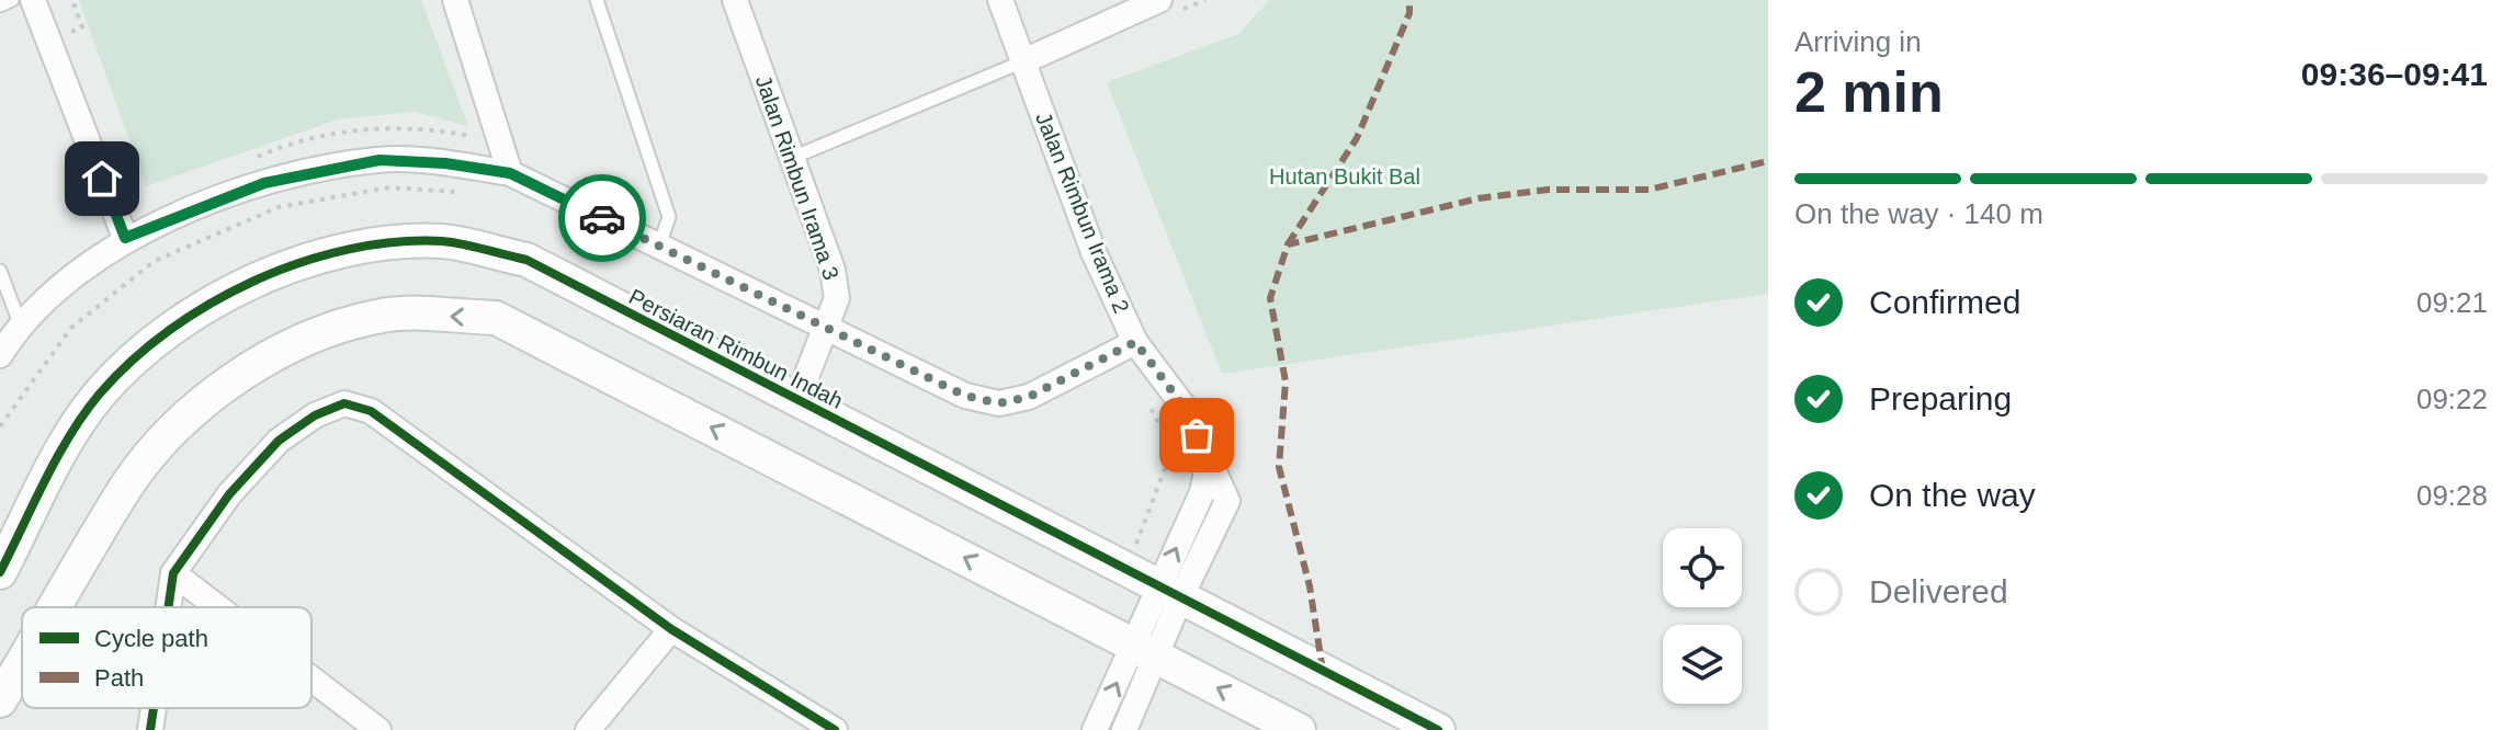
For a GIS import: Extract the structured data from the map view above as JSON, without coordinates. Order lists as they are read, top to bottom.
{
  "streets": {
    "street": ["Jalan Rimbun Irama 3", "Jalan Rimbun Irama 2", "Persiaran Rimbun Indah"]
  },
  "crossings": [
    ["Jalan Rimbun Irama 3", "Persiaran Rimbun Indah"],
    ["Jalan Rimbun Irama 2", "Persiaran Rimbun Indah"]
  ],
  "parks": ["Hutan Bukit Bal"],
  "legend": ["Cycle path", "Path"],
  "page": {
    "heading": ["2 min", "Arriving in", "09:36–09:41"],
    "bar": "On the way · 140 m",
    "list": [
      ["Confirmed", "09:21"],
      ["Preparing", "09:22"],
      ["On the way", "09:28"],
      "Delivered"
    ]
  }
}
